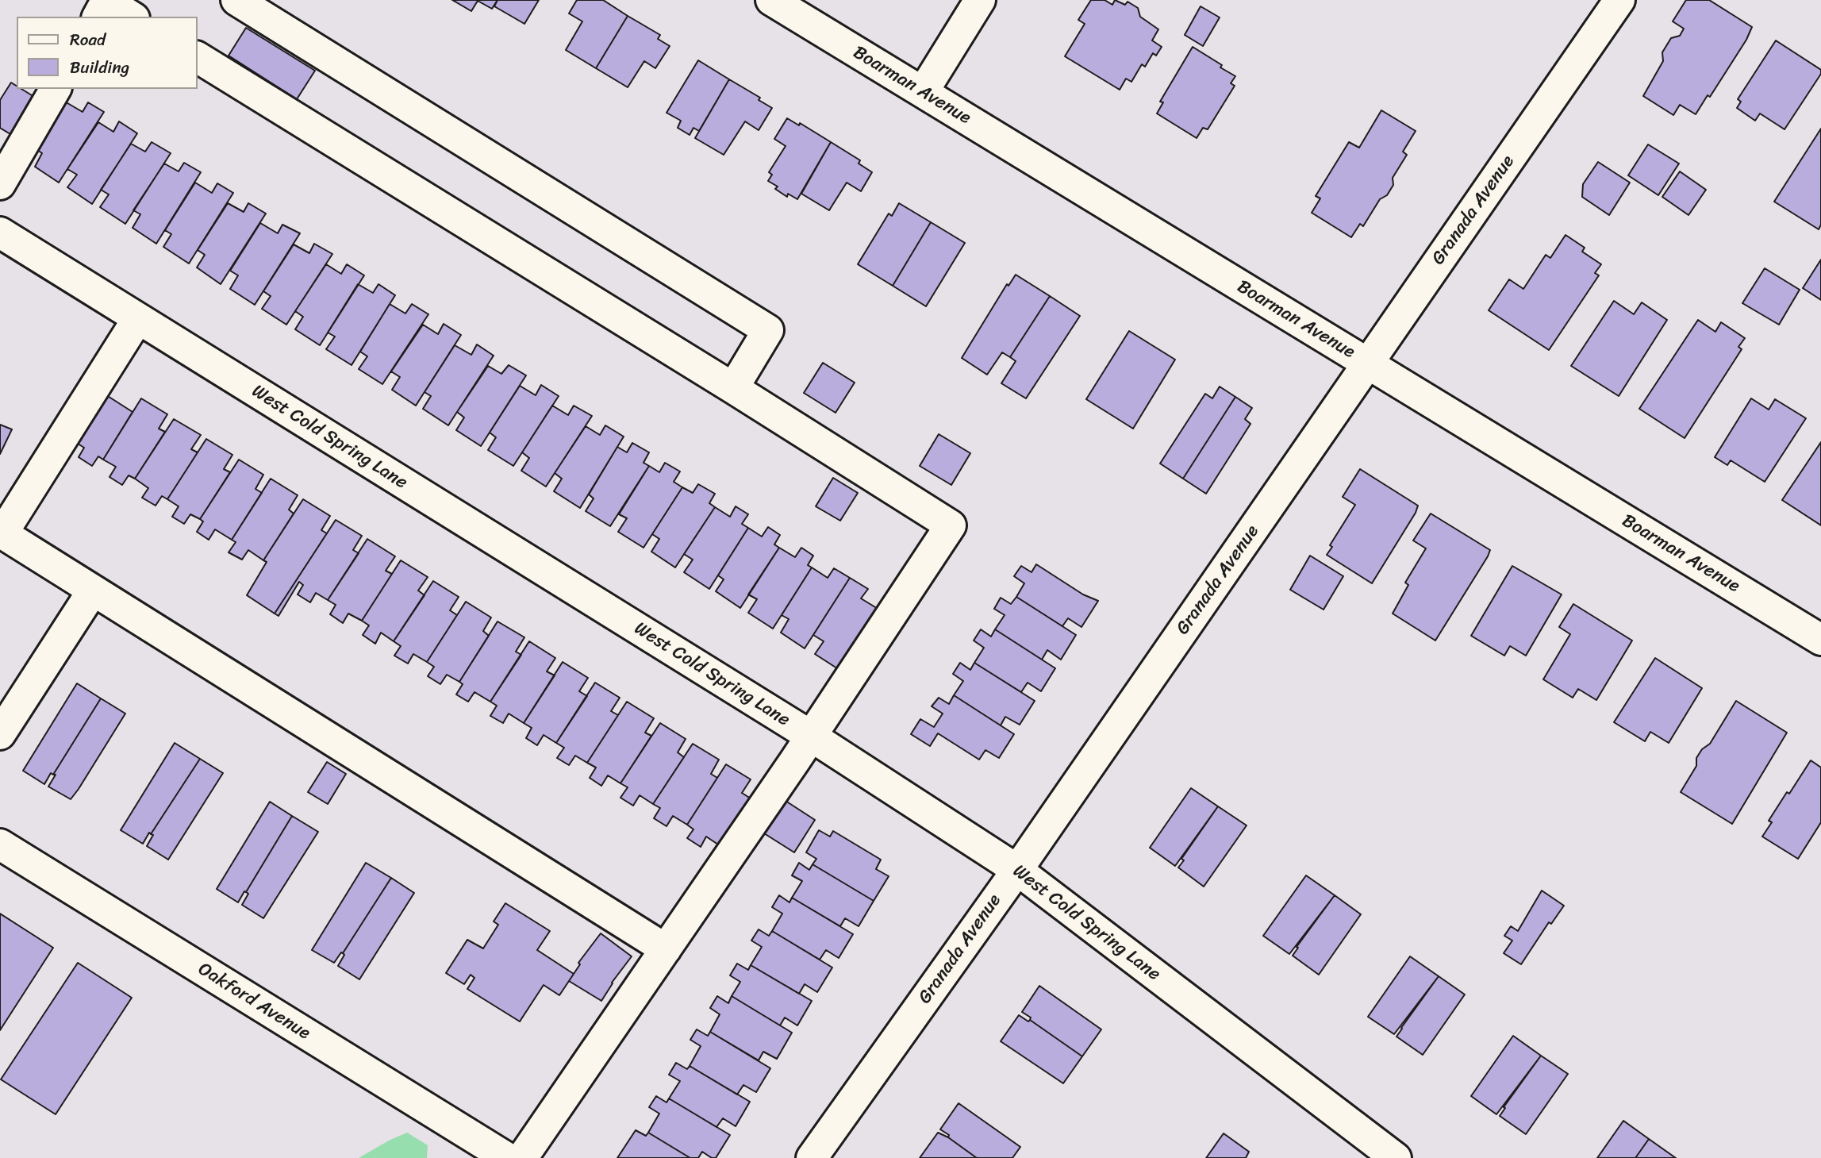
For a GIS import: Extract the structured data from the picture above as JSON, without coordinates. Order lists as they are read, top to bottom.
{
  "streets": {
    "street": [
      "Boarman Avenue",
      "Granada Avenue",
      "West Cold Spring Lane",
      "Oakford Avenue"
    ]
  },
  "crossings": [
    ["Boarman Avenue", "Granada Avenue"],
    ["Granada Avenue", "West Cold Spring Lane"]
  ],
  "legend": ["Road", "Building"]
}
